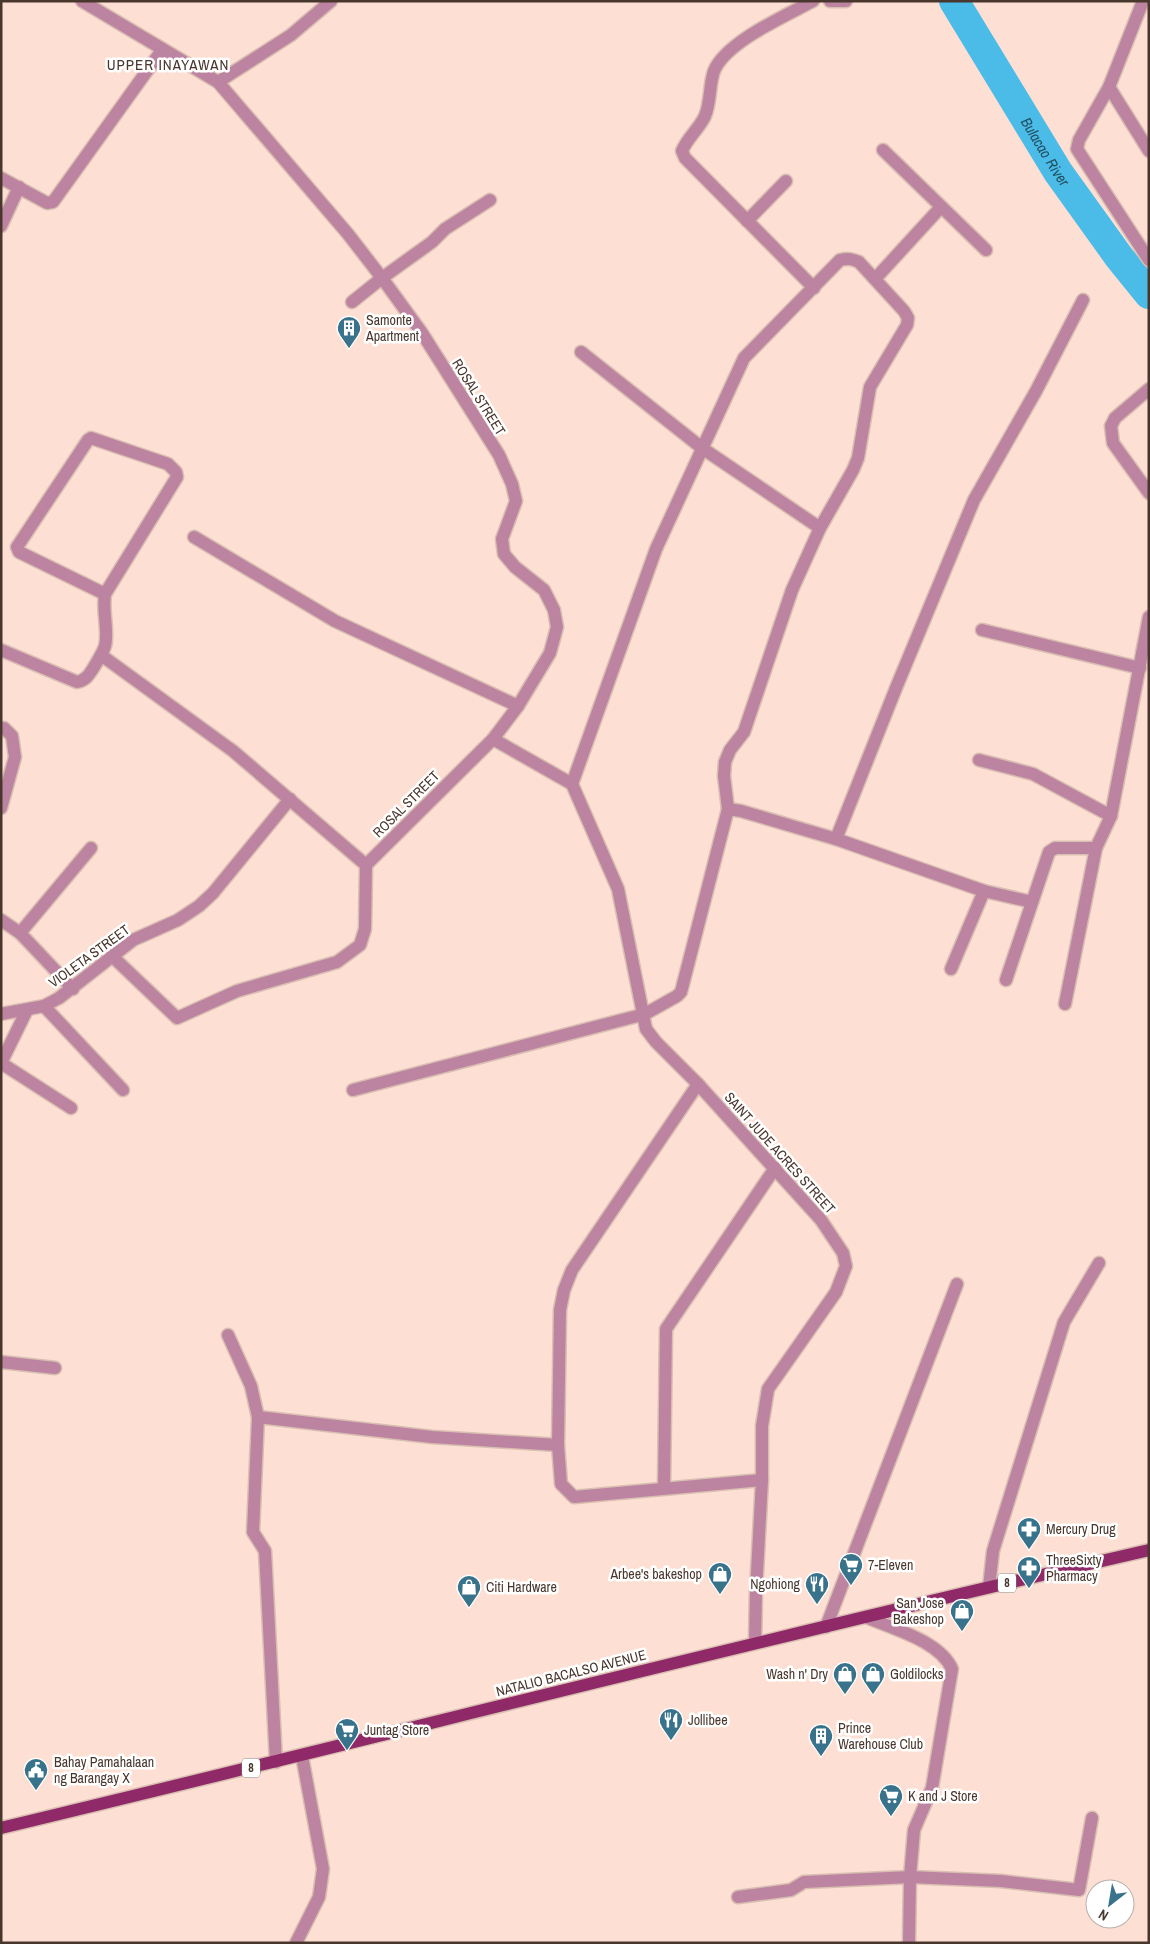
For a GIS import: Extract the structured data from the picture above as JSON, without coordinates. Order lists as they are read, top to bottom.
{
  "streets": {
    "main road": ["8", "NATALIO BACALSO AVENUE"],
    "street": ["ROSAL STREET", "VIOLETA STREET", "SAINT JUDE ACRES STREET"]
  },
  "crossings": [
    ["SAINT JUDE ACRES STREET", "NATALIO BACALSO AVENUE"]
  ],
  "districts": ["UPPER INAYAWAN"],
  "water": ["Bulacao River"],
  "places": {
    "building": ["Samonte Apartment", "Prince Warehouse Club"],
    "pharmacy": ["Mercury Drug", "ThreeSixty Pharmacy"],
    "supermarket": ["7-Eleven", "Juntag Store", "K and J Store"],
    "shop": [
      "Arbee's bakeshop",
      "Citi Hardware",
      "San Jose Bakeshop",
      "Wash n' Dry",
      "Goldilocks"
    ],
    "restaurant": ["Ngohiong", "Jollibee"],
    "public building": ["Bahay Pamahalaan ng Barangay X"]
  },
  "north": "bottom left"
}
